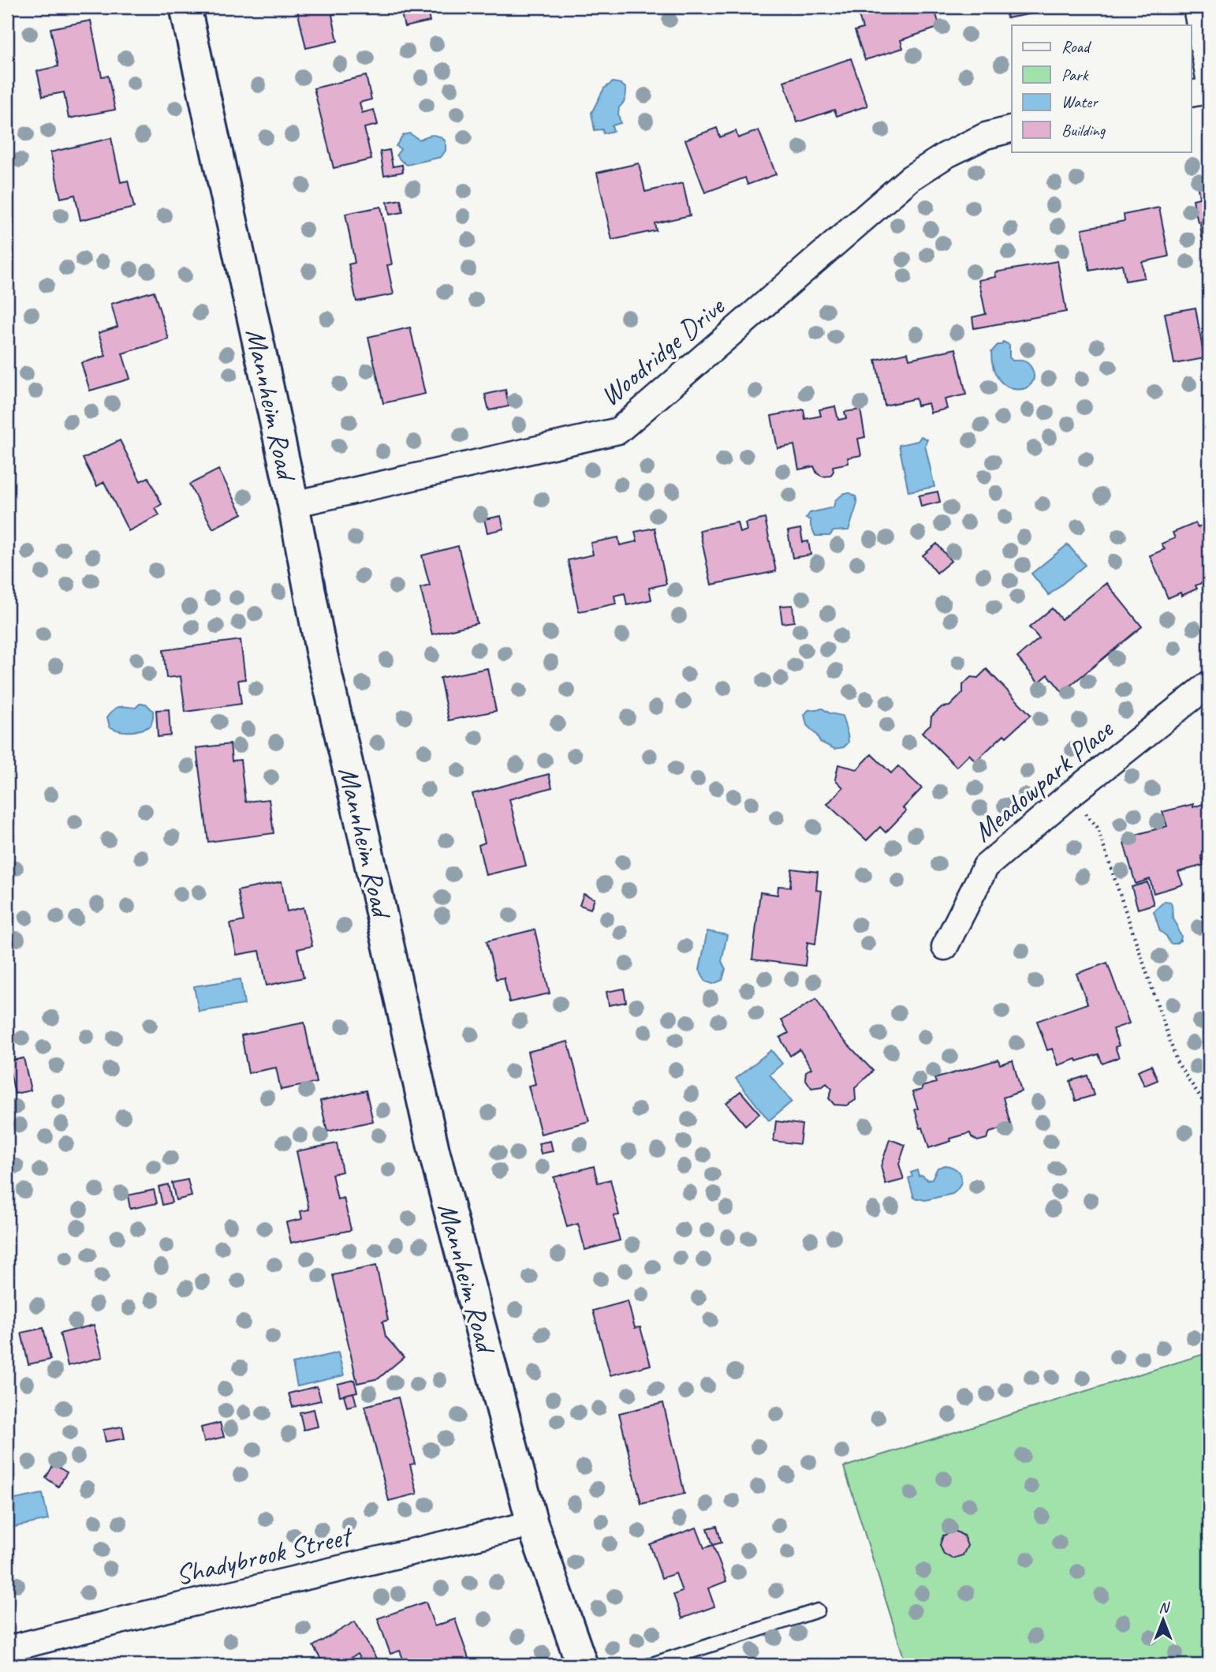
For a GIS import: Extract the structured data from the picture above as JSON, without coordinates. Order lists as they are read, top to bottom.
{
  "streets": {
    "street": [
      "Woodridge Drive",
      "Mannheim Road",
      "Meadowpark Place",
      "Shadybrook Street"
    ]
  },
  "crossings": [
    ["Woodridge Drive", "Mannheim Road"],
    ["Mannheim Road", "Shadybrook Street"]
  ],
  "legend": [
    "Road",
    "Park",
    "Water",
    "Building"
  ],
  "north": "top"
}
